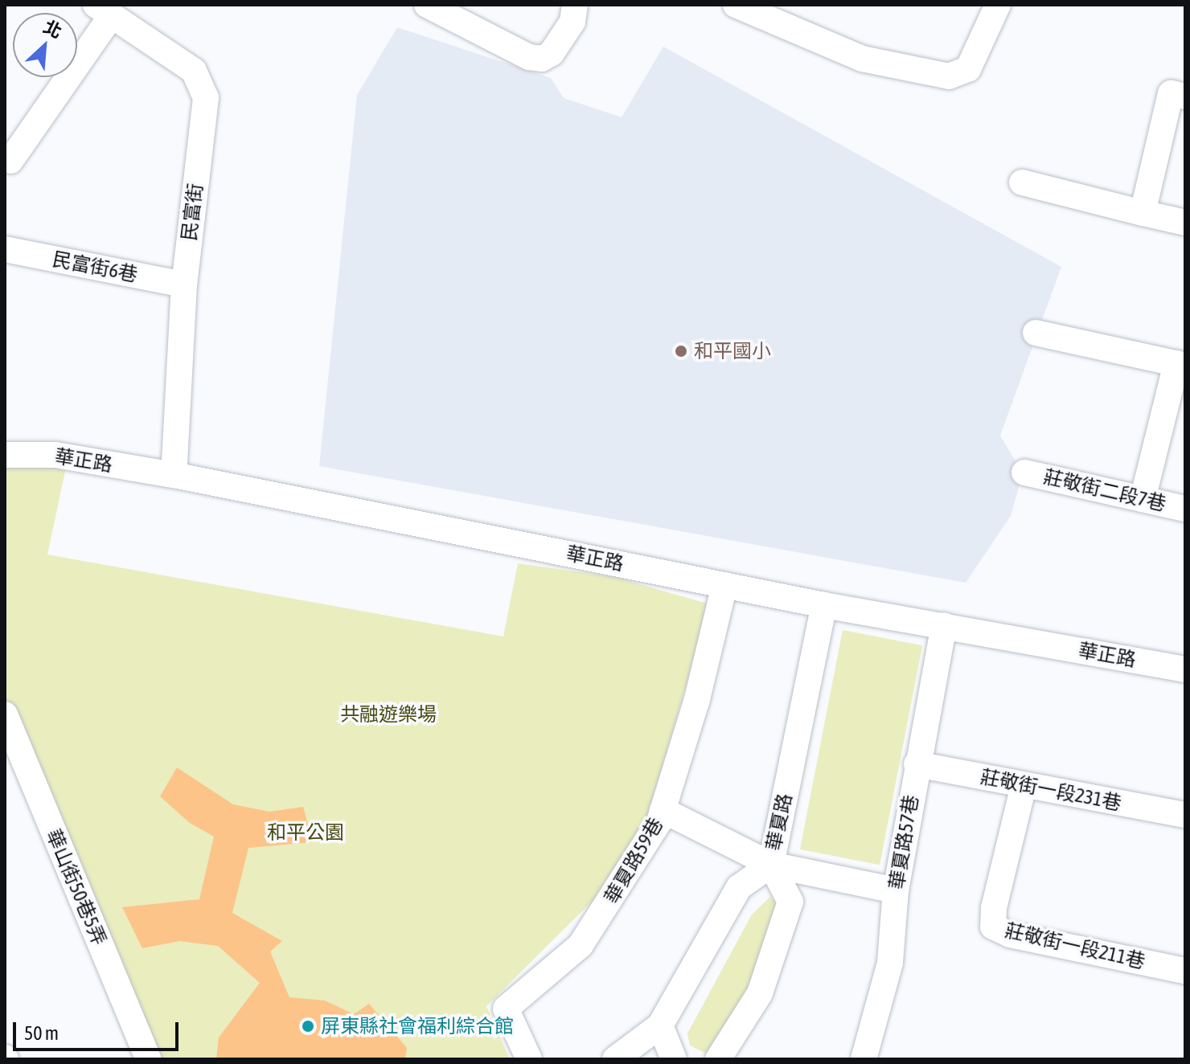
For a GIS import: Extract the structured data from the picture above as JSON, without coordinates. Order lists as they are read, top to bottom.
{
  "streets": {
    "street": [
      "民富街",
      "民富街6巷",
      "華正路",
      "莊敬街二段7巷",
      "莊敬街一段231巷",
      "華夏路",
      "華夏路57巷",
      "華夏路59巷",
      "華山街50巷5弄",
      "莊敬街一段211巷"
    ]
  },
  "crossings": [
    ["民富街", "民富街6巷"],
    ["民富街", "華正路"],
    ["華正路", "華夏路"],
    ["華正路", "華夏路57巷"],
    ["華正路", "華夏路59巷"],
    ["莊敬街一段231巷", "華夏路57巷"],
    ["莊敬街一段231巷", "莊敬街一段211巷"]
  ],
  "parks": ["共融遊樂場", "和平公園"],
  "places": ["和平國小", "屏東縣社會福利綜合館"],
  "scale_bar": "50 m",
  "north": "top right"
}
